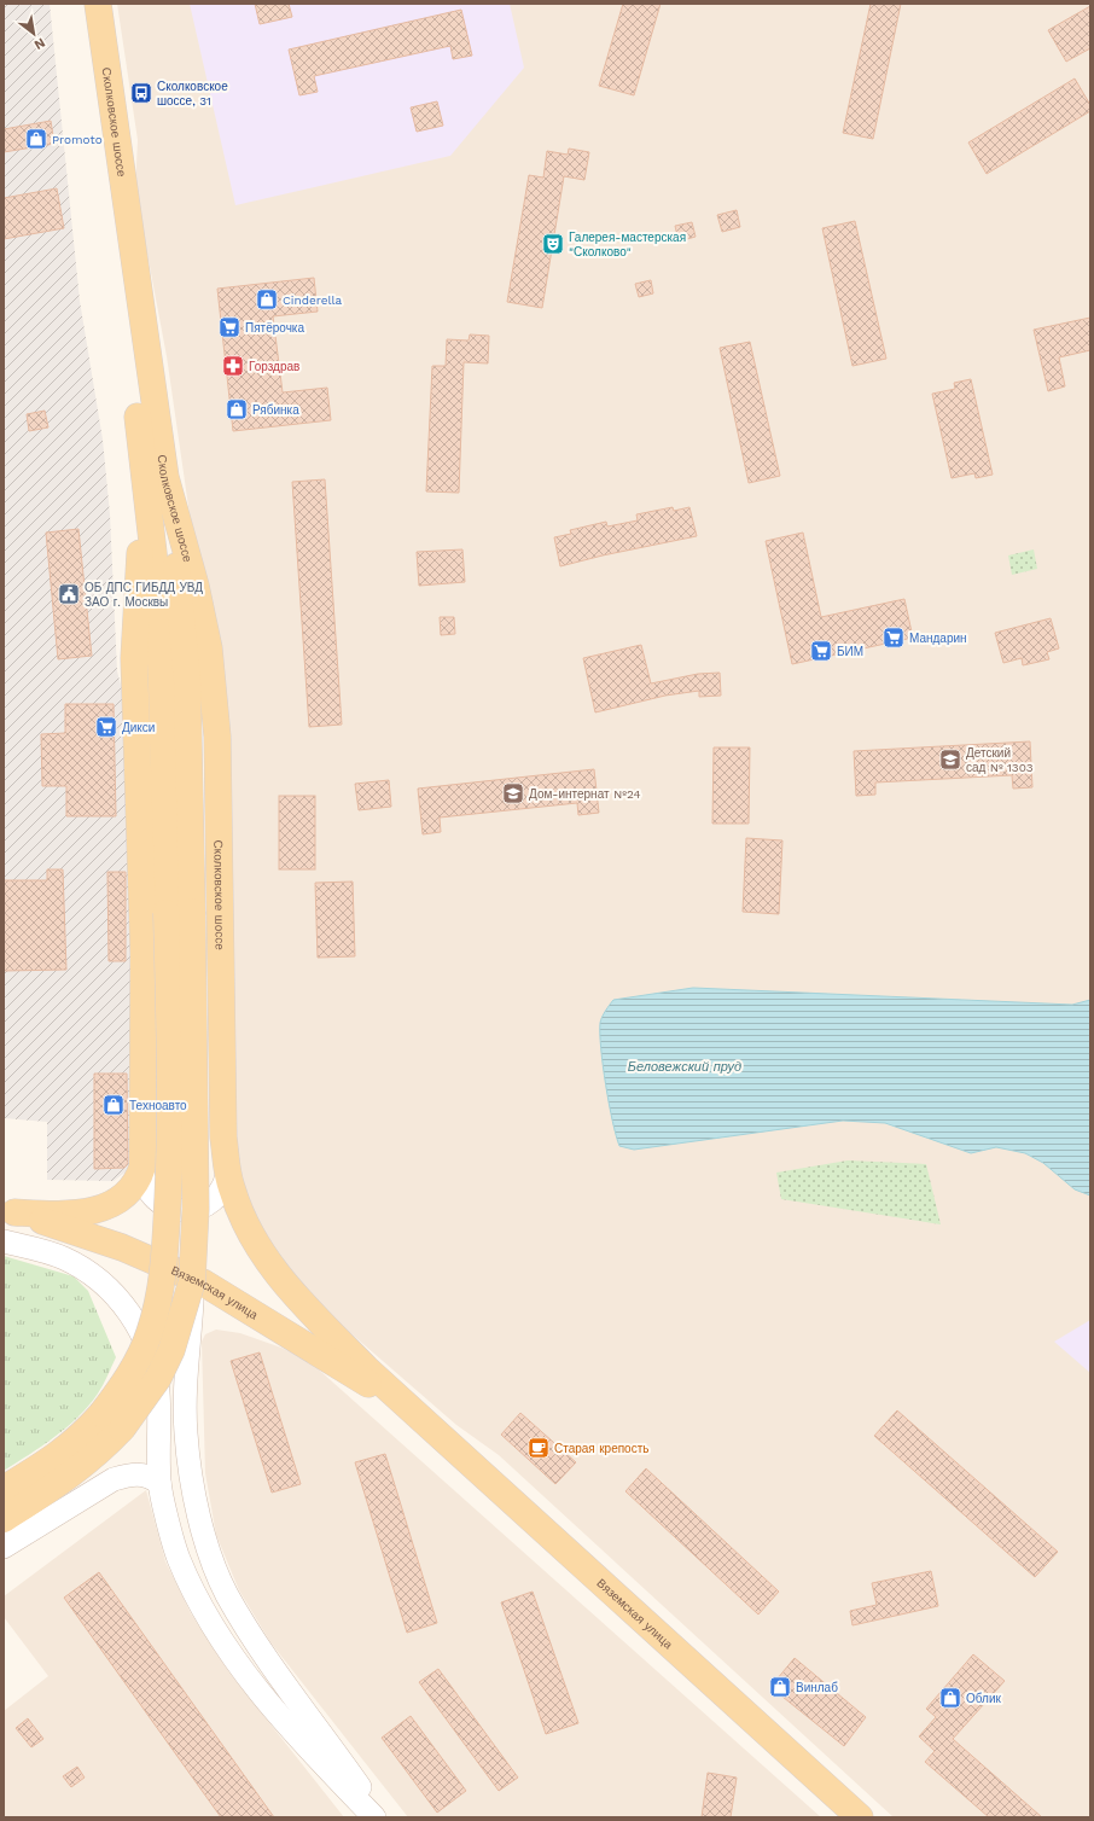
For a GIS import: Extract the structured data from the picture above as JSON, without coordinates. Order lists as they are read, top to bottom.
{
  "streets": {
    "main road": ["Сколковское шоссе", "Вяземская улица"]
  },
  "crossings": [
    ["Сколковское шоссе", "Вяземская улица"]
  ],
  "water": ["Беловежский пруд"],
  "places": {
    "bus stop": ["Сколковское шоссе, 31"],
    "shop": [
      "Promoto",
      "Cinderella",
      "Рябинка",
      "Техноавто",
      "Винлаб",
      "Облик"
    ],
    "theatre": ["Галерея-мастерская \"Сколково\""],
    "supermarket": [
      "Пятёрочка",
      "Мандарин",
      "БИМ",
      "Дикси"
    ],
    "pharmacy": ["Горздрав"],
    "public building": ["ОБ ДПС ГИБДД УВД ЗАО г. Москвы"],
    "school or university": ["Детский сад № 1303", "Дом-интернат №24"],
    "cafe": ["Старая крепость"]
  },
  "north": "bottom right"
}
